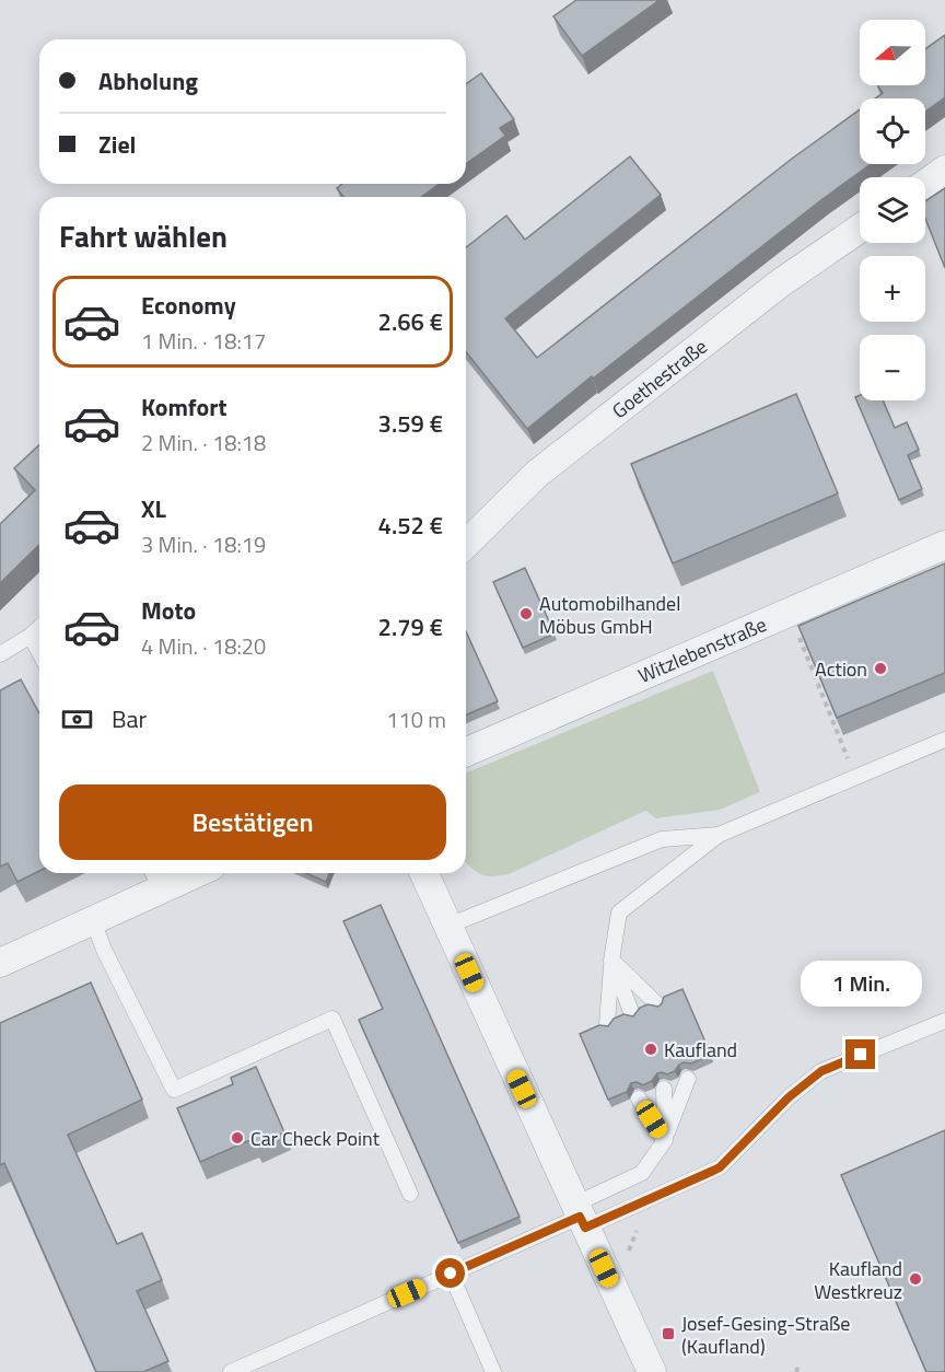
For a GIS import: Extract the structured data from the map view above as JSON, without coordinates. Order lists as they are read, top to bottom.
{
  "streets": {
    "street": ["Goethestraße", "Witzlebenstraße"]
  },
  "places": {
    "other": [
      "Automobilhandel Möbus GmbH",
      "Action",
      "Kaufland",
      "Car Check Point",
      "Kaufland Westkreuz"
    ],
    "transit": ["Josef-Gesing-Straße (Kaufland)"]
  },
  "north": "left",
  "page": {
    "map_buttons": ["+", "−"],
    "banner": ["Abholung", "Ziel"],
    "heading": "Fahrt wählen",
    "list": [
      {
        "name": "Economy",
        "note": "1 Min. · 18:17",
        "value": "2.66 €"
      },
      {
        "name": "Komfort",
        "note": "2 Min. · 18:18",
        "value": "3.59 €"
      },
      {
        "name": "XL",
        "note": "3 Min. · 18:19",
        "value": "4.52 €"
      },
      {
        "name": "Moto",
        "note": "4 Min. · 18:20",
        "value": "2.79 €"
      }
    ],
    "pay": ["Bar", "110 m"],
    "buttons": "Bestätigen",
    "bubble": "1 Min."
  }
}
